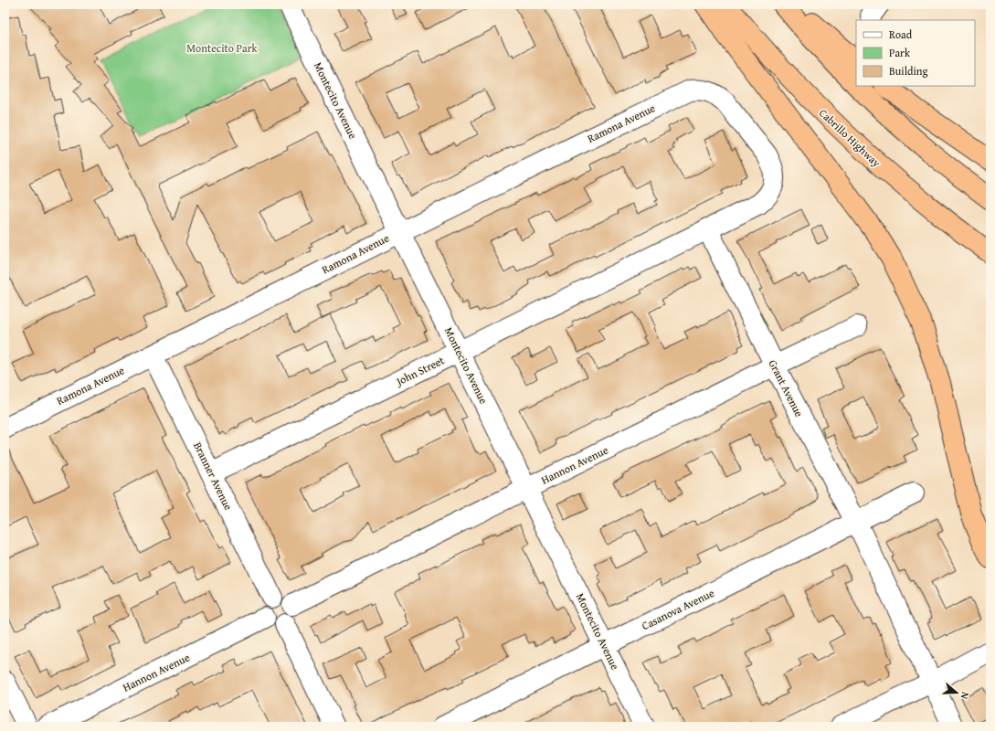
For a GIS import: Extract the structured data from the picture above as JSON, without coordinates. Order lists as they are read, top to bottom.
{
  "streets": {
    "highway": ["Cabrillo Highway"],
    "street": [
      "Montecito Avenue",
      "Ramona Avenue",
      "John Street",
      "Grant Avenue",
      "Hannon Avenue",
      "Branner Avenue",
      "Casanova Avenue"
    ]
  },
  "crossings": [
    ["Montecito Avenue", "Ramona Avenue"],
    ["Montecito Avenue", "John Street"],
    ["Montecito Avenue", "Hannon Avenue"],
    ["Montecito Avenue", "Casanova Avenue"],
    ["Ramona Avenue", "John Street"],
    ["Ramona Avenue", "Grant Avenue"],
    ["Ramona Avenue", "Branner Avenue"],
    ["John Street", "Grant Avenue"],
    ["John Street", "Branner Avenue"],
    ["Grant Avenue", "Hannon Avenue"],
    ["Grant Avenue", "Casanova Avenue"],
    ["Hannon Avenue", "Branner Avenue"]
  ],
  "parks": ["Montecito Park"],
  "legend": ["Road", "Park", "Building"],
  "north": "right"
}
